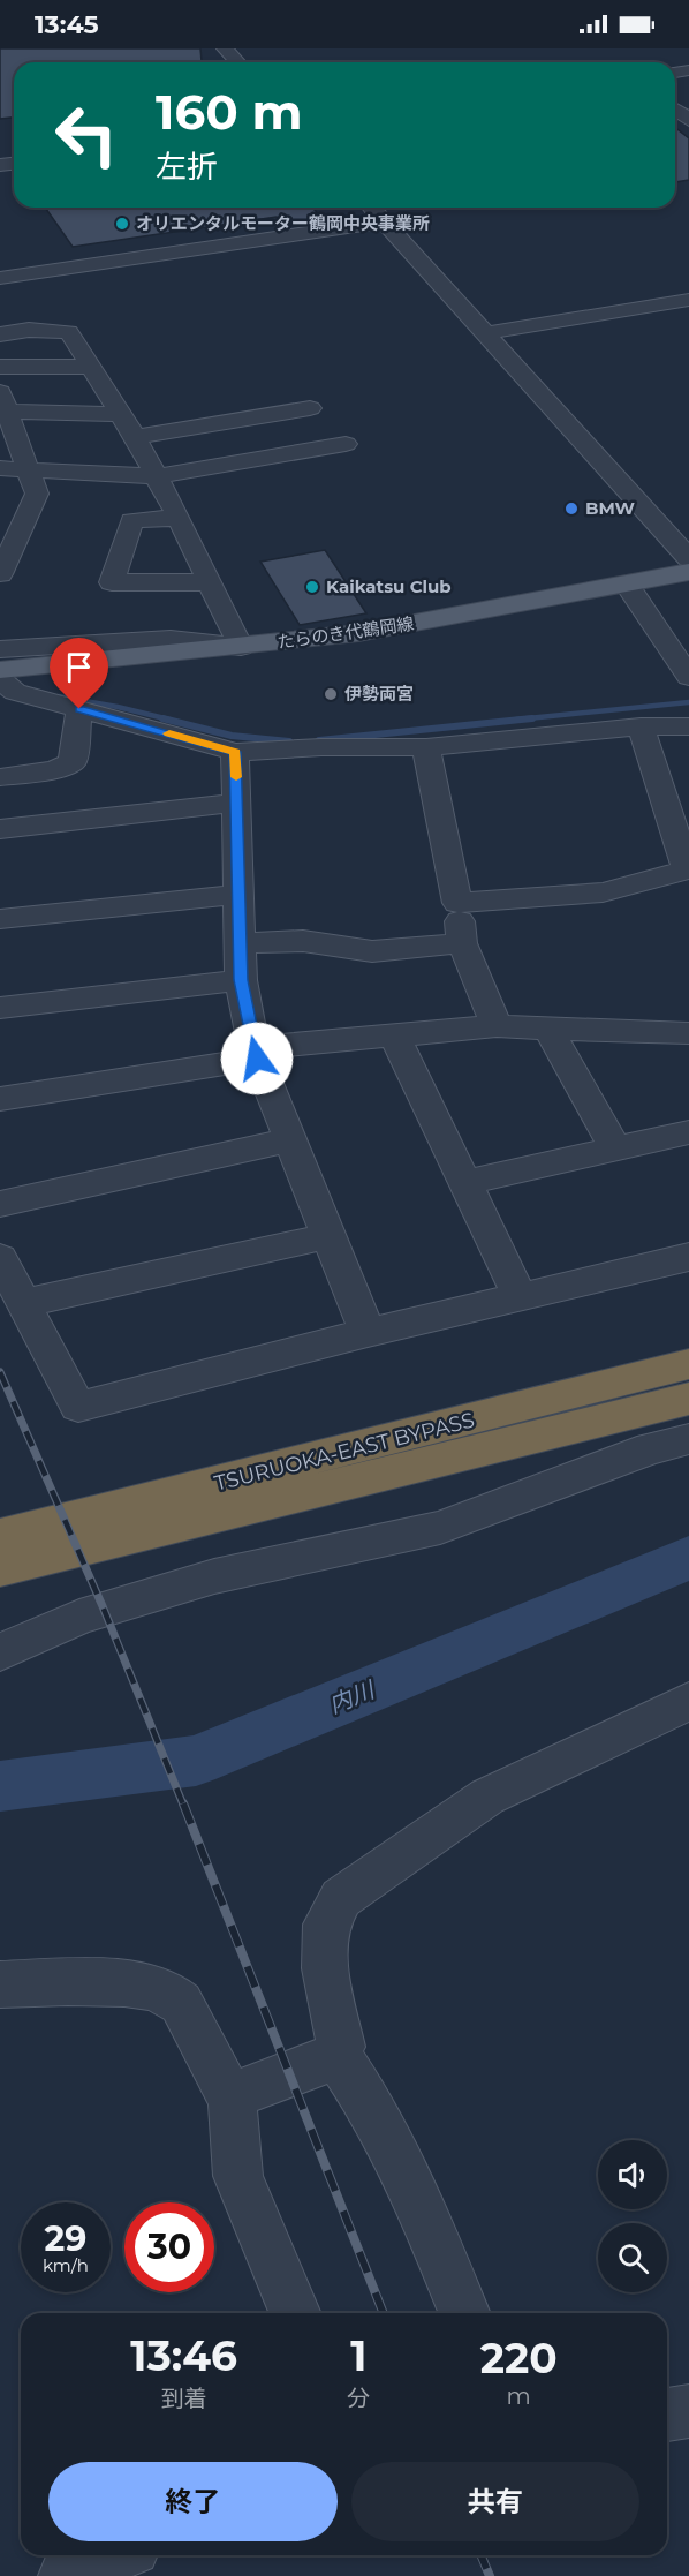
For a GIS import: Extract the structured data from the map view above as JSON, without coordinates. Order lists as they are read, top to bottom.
{
  "streets": {
    "highway": ["TSURUOKA-EAST BYPASS"],
    "main road": ["たらのき代鶴岡線"]
  },
  "water": ["内川"],
  "places": [
    "オリエンタルモーター鶴岡中央事業所",
    "BMW",
    "Kaikatsu Club",
    "伊勢両宮"
  ],
  "page": {
    "status": "13:45",
    "turn": ["160 m", "左折"],
    "speed": "29 km/h",
    "limit": "30",
    "eta": [
      "13:46",
      "到着",
      "1",
      "分",
      "220",
      "m"
    ],
    "buttons": ["終了", "共有"]
  }
}
